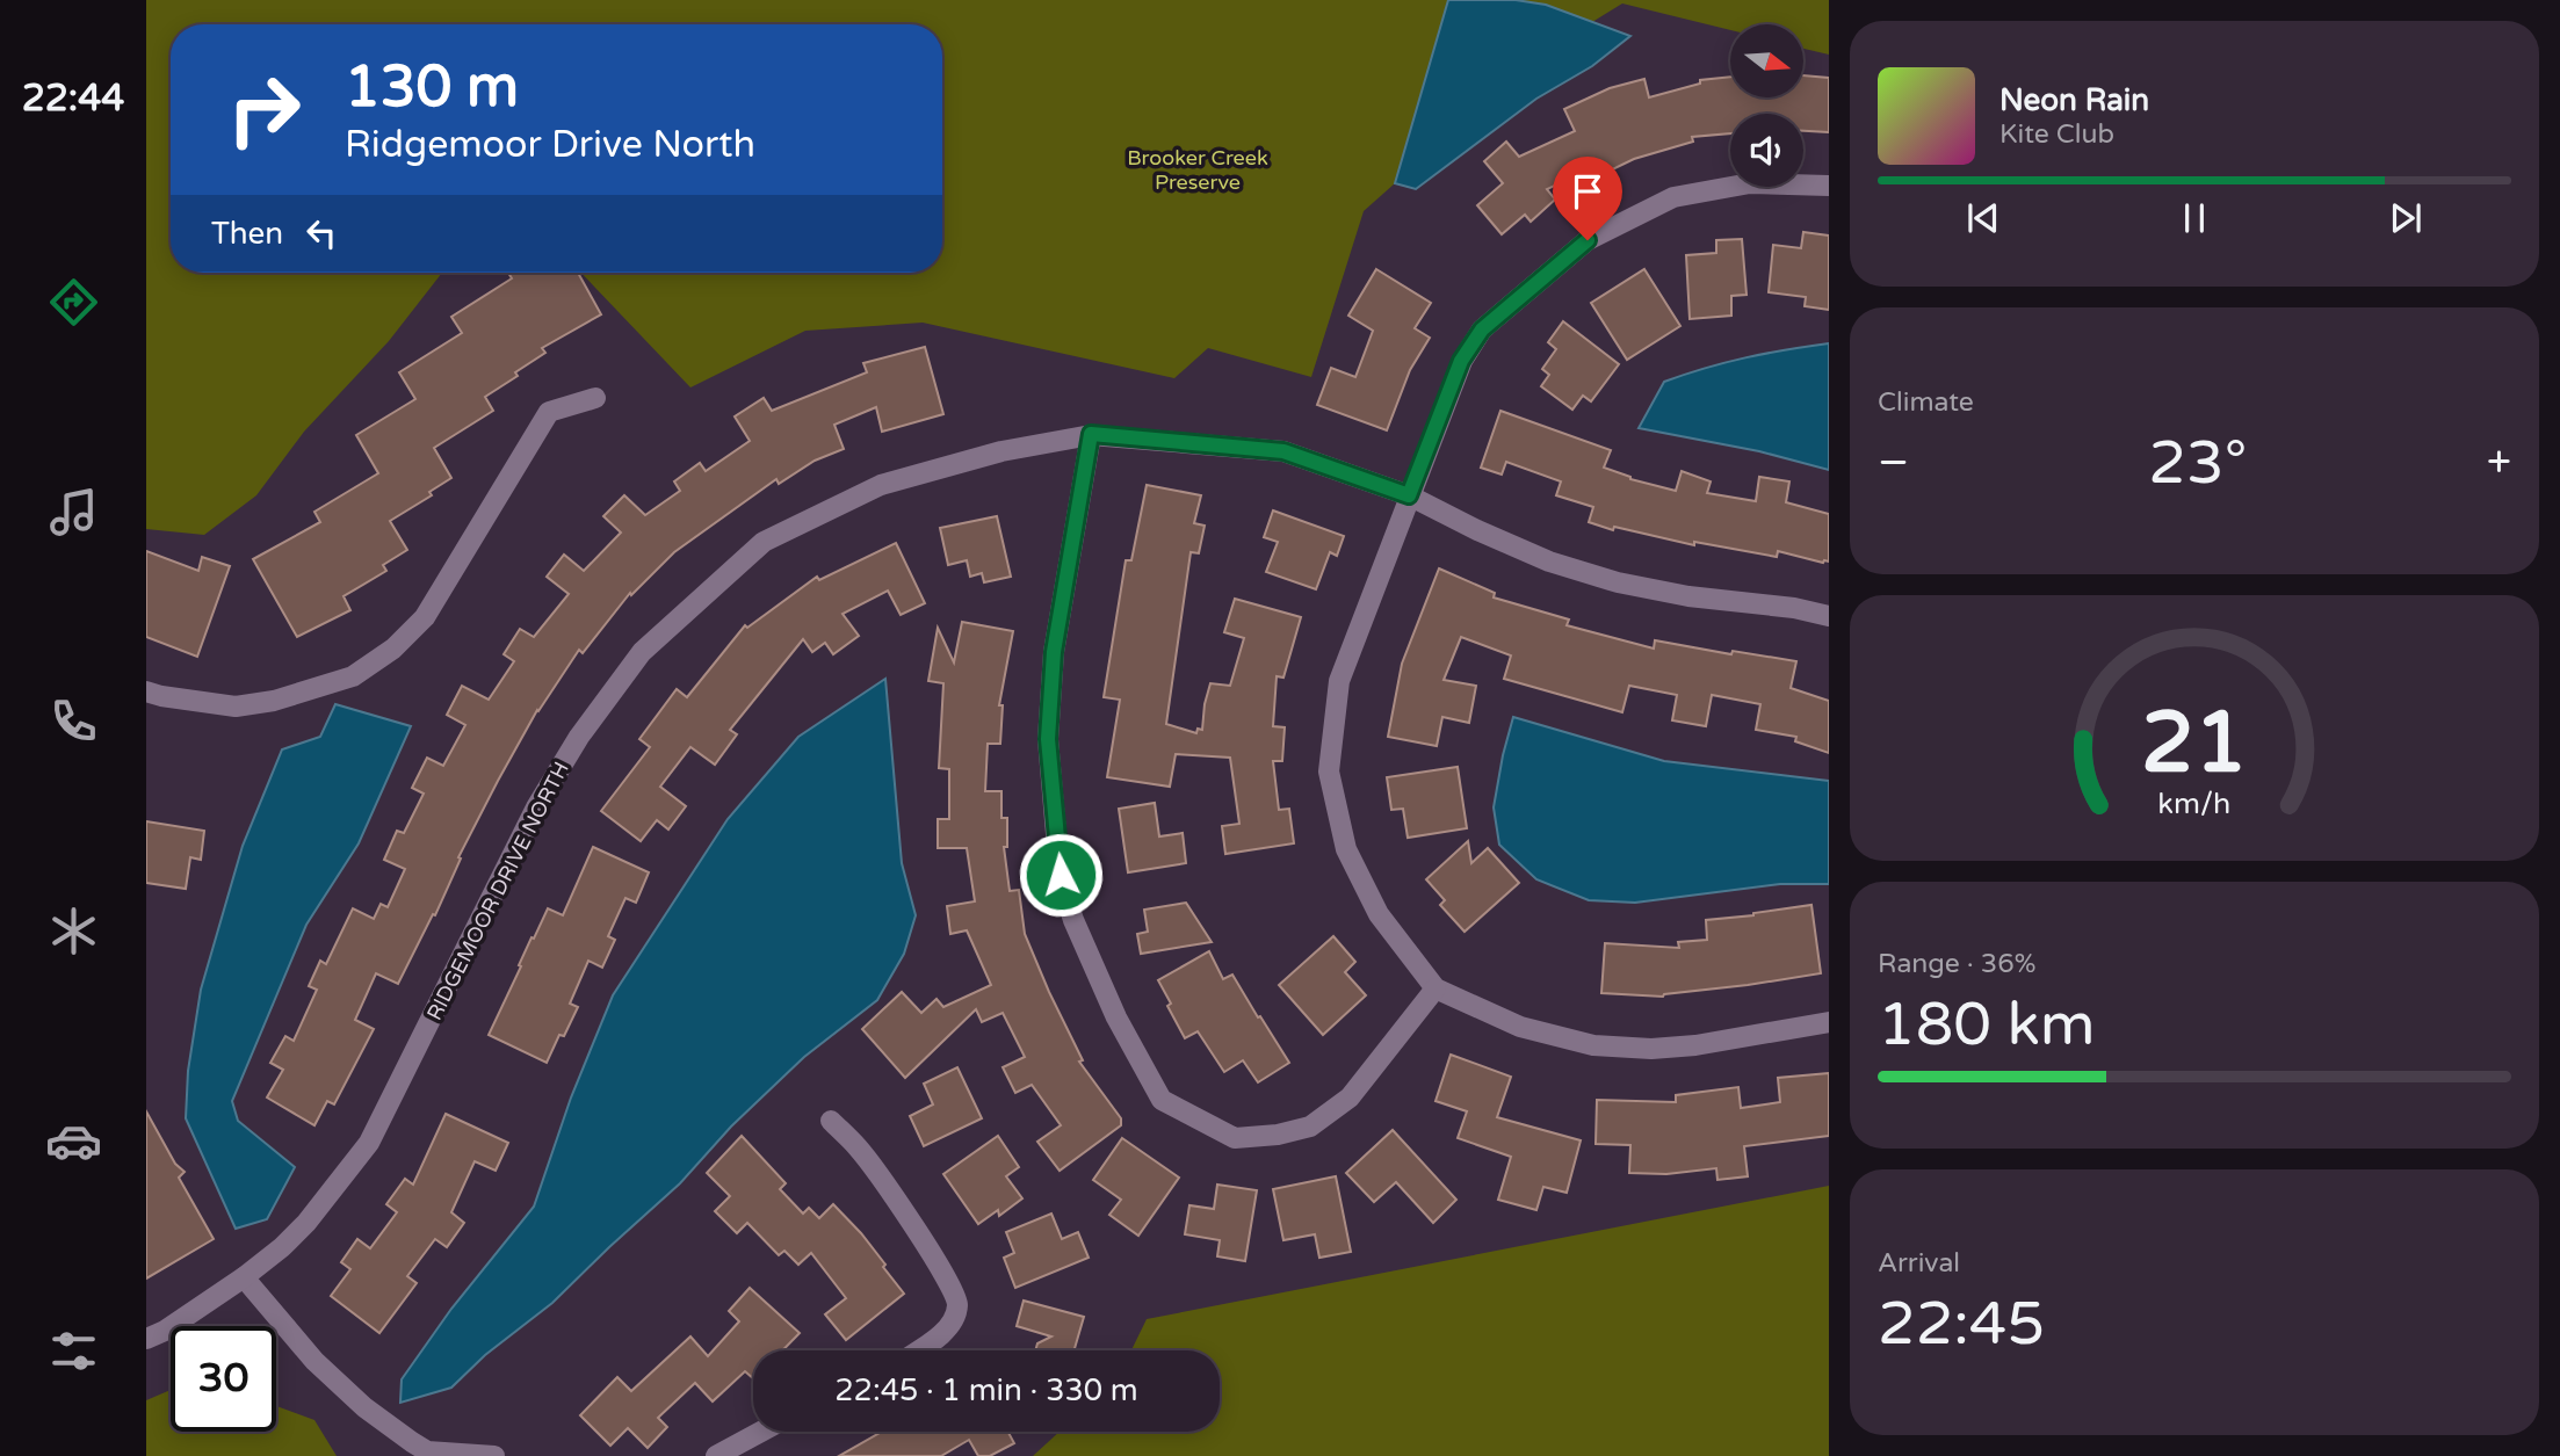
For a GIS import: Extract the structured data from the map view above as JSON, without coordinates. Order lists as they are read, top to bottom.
{
  "streets": {
    "street": ["RIDGEMOOR DRIVE NORTH"]
  },
  "parks": ["Brooker Creek Preserve"],
  "north": "right",
  "page": {
    "tabs": "22:44",
    "turn": ["130 m", "Ridgemoor Drive North"],
    "song": ["Neon Rain", "Kite Club"],
    "then": "Then",
    "tile": [
      "Climate",
      ["Range · 36%", "180 km"],
      ["Arrival", "22:45"]
    ],
    "heat": ["−", "23°", "+"],
    "limit": "30",
    "trip": "22:45 · 1 min · 330 m",
    "gauge": ["21", "km/h"]
  }
}
